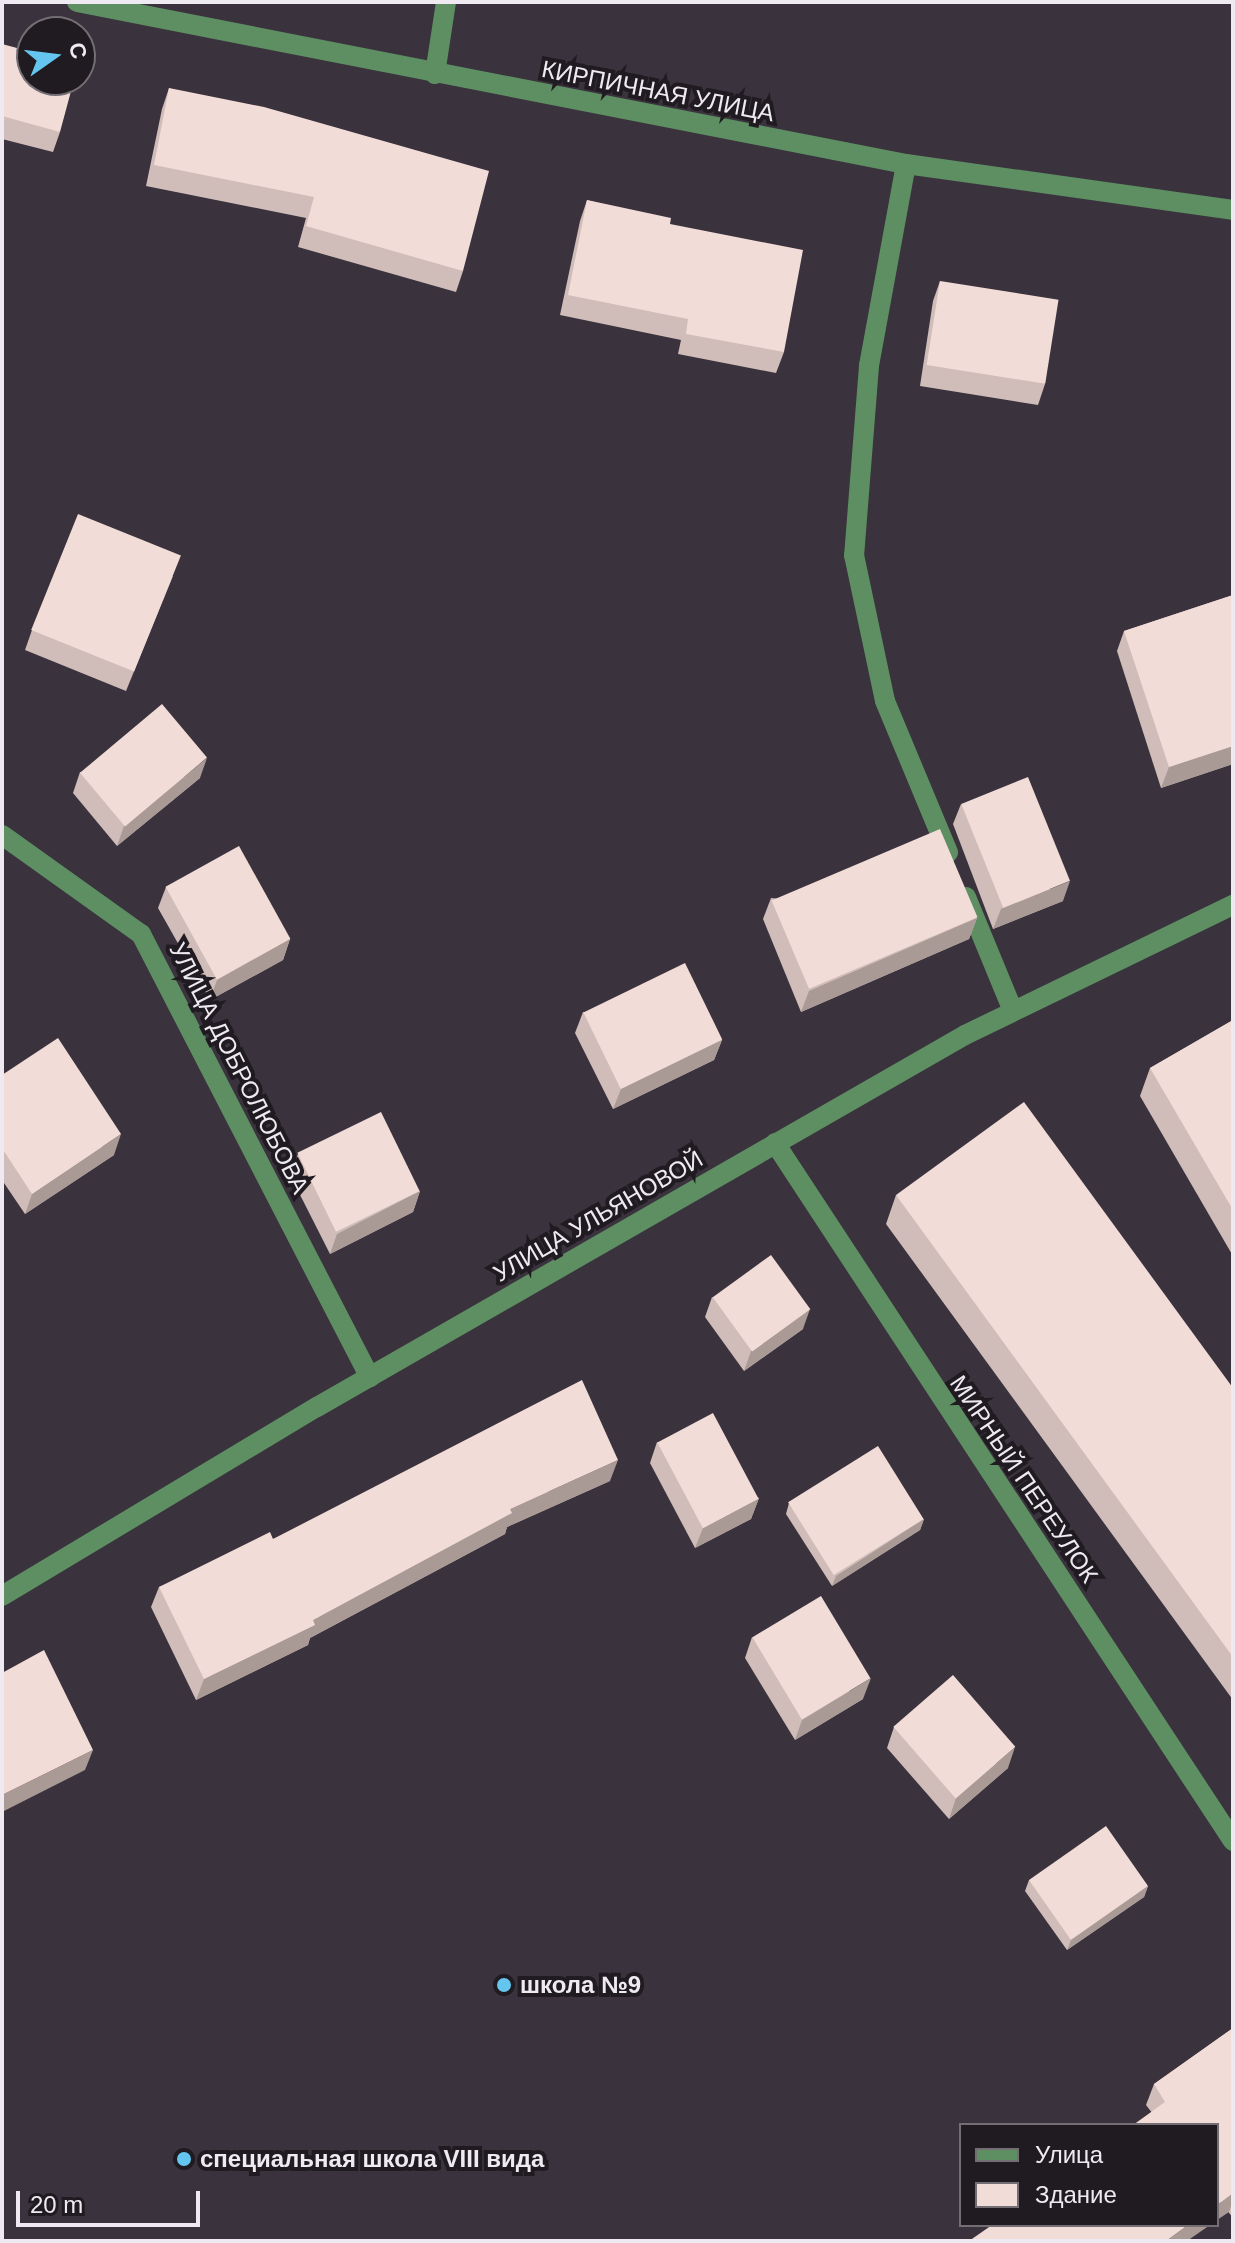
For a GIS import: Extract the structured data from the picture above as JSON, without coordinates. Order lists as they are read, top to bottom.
{
  "streets": {
    "street": [
      "КИРПИЧНАЯ УЛИЦА",
      "УЛИЦА ДОБРОЛЮБОВА",
      "УЛИЦА УЛЬЯНОВОЙ",
      "МИРНЫЙ ПЕРЕУЛОК"
    ]
  },
  "crossings": [
    ["УЛИЦА ДОБРОЛЮБОВА", "УЛИЦА УЛЬЯНОВОЙ"],
    ["УЛИЦА УЛЬЯНОВОЙ", "МИРНЫЙ ПЕРЕУЛОК"]
  ],
  "places": ["школа №9", "специальная школа VIII вида"],
  "legend": ["Улица", "Здание"],
  "scale_bar": "20 m",
  "north": "right"
}
